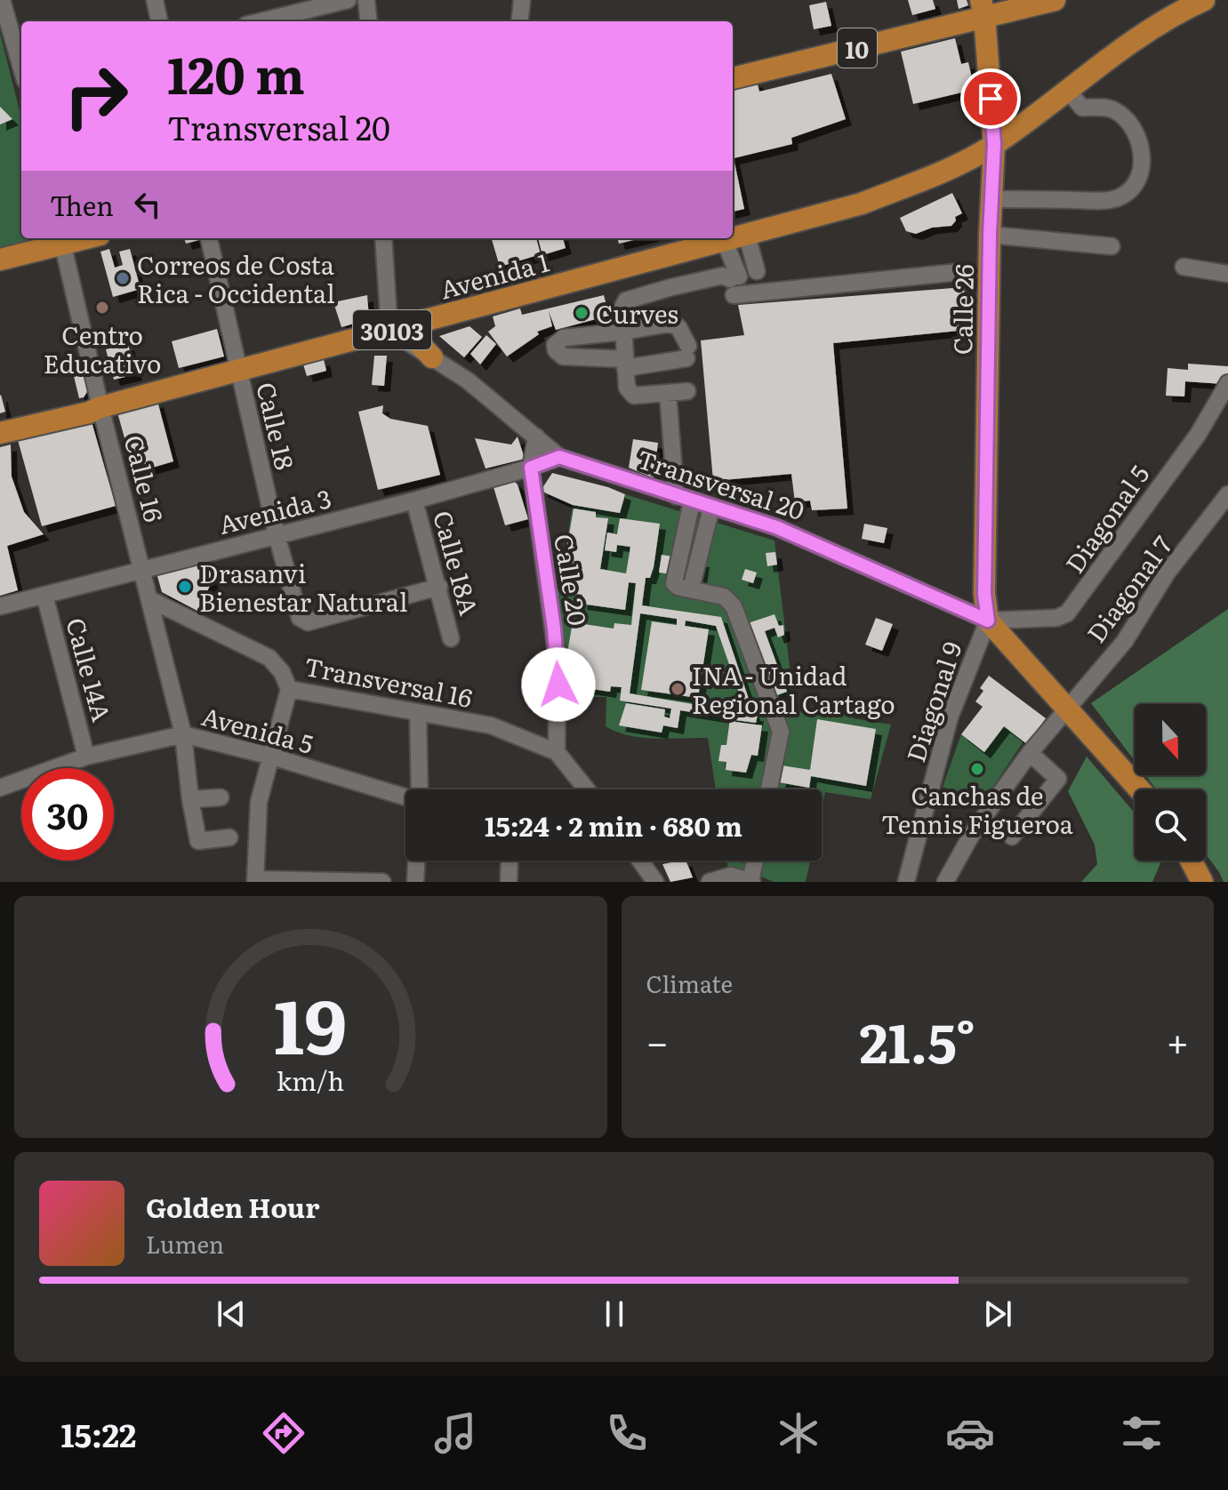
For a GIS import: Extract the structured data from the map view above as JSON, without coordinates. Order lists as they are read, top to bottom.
{
  "streets": {
    "main road": [
      "10",
      "Avenida 1",
      "Calle 26",
      "30103",
      "Transversal 20"
    ],
    "street": [
      "Calle 18",
      "Calle 16",
      "Avenida 3",
      "Diagonal 5",
      "Calle 18A",
      "Calle 20",
      "Diagonal 7",
      "Calle 14A",
      "Transversal 16",
      "Diagonal 9",
      "Avenida 5"
    ]
  },
  "crossings": [
    ["10", "Calle 26"],
    ["Avenida 1", "Calle 26"],
    ["Avenida 1", "Calle 18"],
    ["Avenida 1", "Calle 16"],
    ["Calle 26", "Transversal 20"],
    ["Calle 26", "Diagonal 5"],
    ["Calle 26", "Diagonal 9"],
    ["Calle 18", "Avenida 3"],
    ["Calle 18", "Calle 18A"],
    ["Calle 16", "Avenida 3"],
    ["Calle 16", "Transversal 16"],
    ["Calle 16", "Avenida 5"],
    ["Transversal 20", "Avenida 3"],
    ["Transversal 20", "Diagonal 5"],
    ["Transversal 20", "Calle 20"],
    ["Transversal 20", "Diagonal 7"],
    ["Transversal 20", "Diagonal 9"],
    ["Avenida 3", "Calle 18A"],
    ["Avenida 3", "Calle 20"],
    ["Avenida 3", "Calle 14A"],
    ["Diagonal 5", "Diagonal 9"],
    ["Calle 20", "Transversal 16"],
    ["Calle 14A", "Avenida 5"]
  ],
  "places": [
    "Correos de Costa Rica - Occidental",
    "Centro Educativo",
    "Curves",
    "Drasanvi Bienestar Natural",
    "INA - Unidad Regional Cartago",
    "Canchas de Tennis Figueroa"
  ],
  "north": "bottom",
  "page": {
    "turn": ["120 m", "Transversal 20"],
    "then": "Then",
    "limit": "30",
    "trip": "15:24 · 2 min · 680 m",
    "tile": "Climate",
    "heat": ["−", "21.5°", "+"],
    "song": ["Golden Hour", "Lumen"],
    "tabs": "15:22",
    "gauge": ["19", "km/h"]
  }
}
